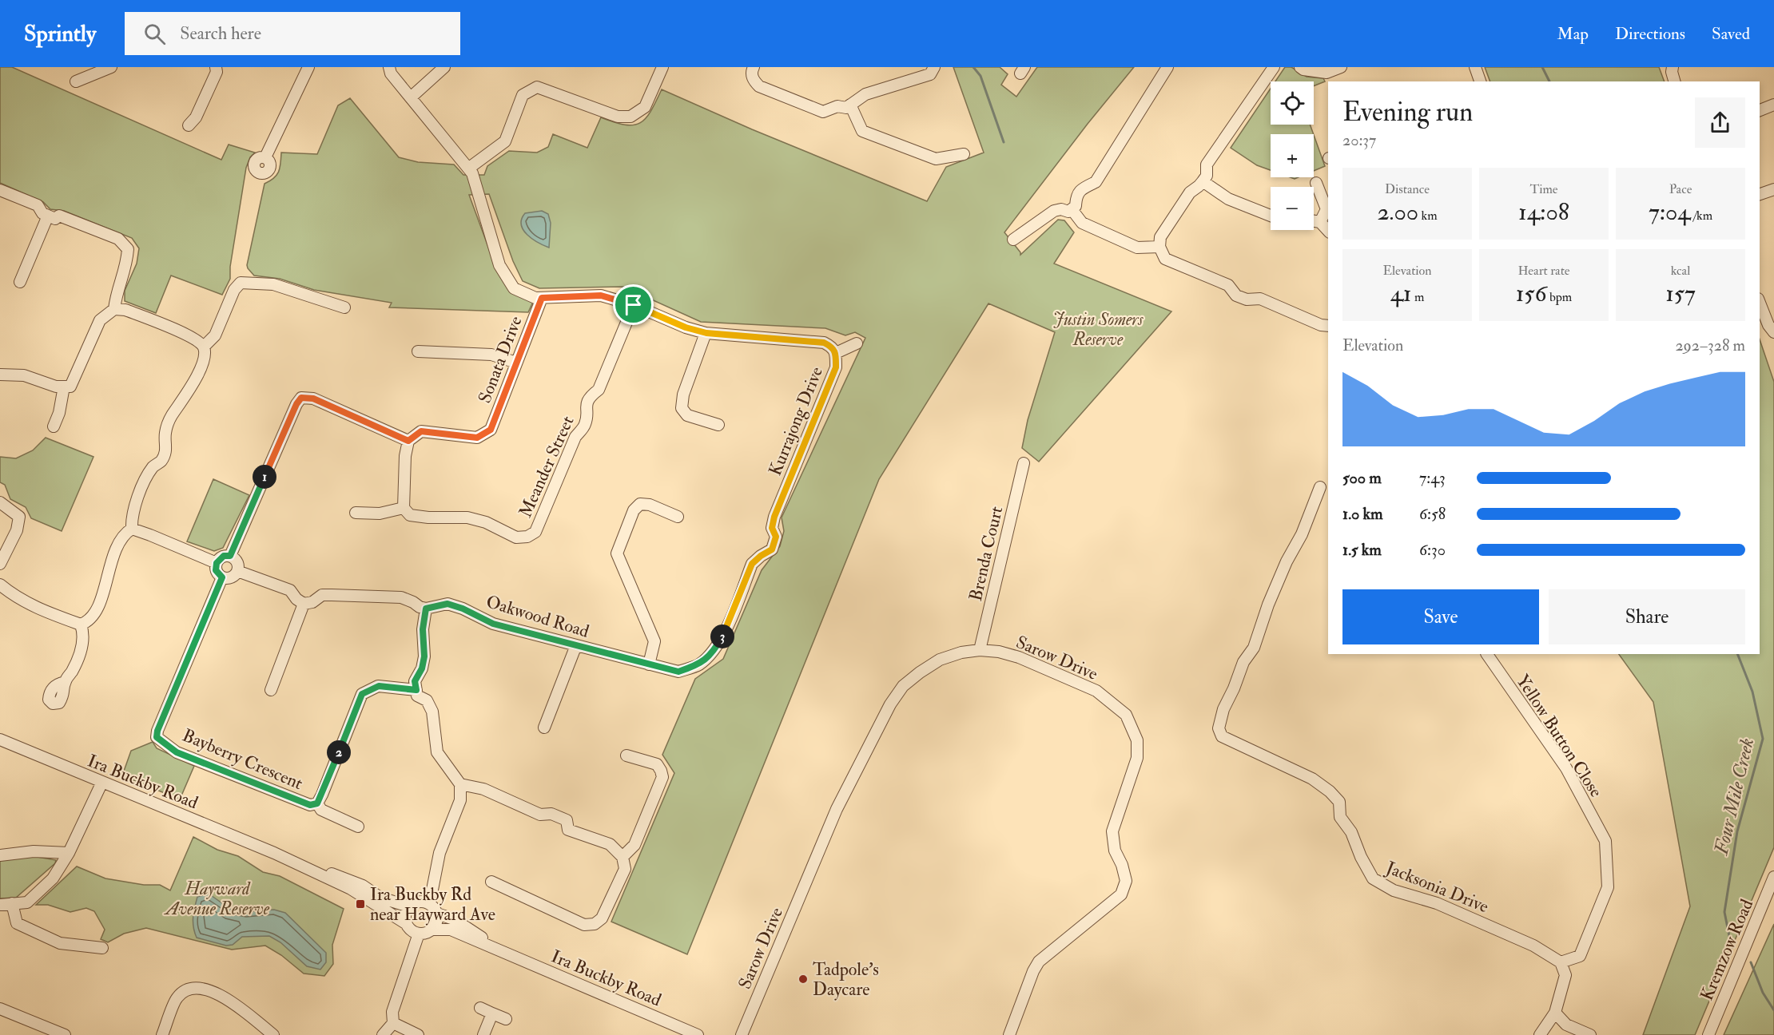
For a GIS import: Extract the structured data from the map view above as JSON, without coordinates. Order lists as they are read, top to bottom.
{
  "streets": {
    "street": [
      "Sonata Drive",
      "Kurrajong Drive",
      "Meander Street",
      "Brenda Court",
      "Oakwood Road",
      "Sarow Drive",
      "Yellow Button Close",
      "Bayberry Crescent",
      "Ira Buckby Road",
      "Jacksonia Drive",
      "Kremzow Road"
    ]
  },
  "crossings": [
    ["Sonata Drive", "Kurrajong Drive"],
    ["Kurrajong Drive", "Meander Street"],
    ["Kurrajong Drive", "Oakwood Road"],
    ["Brenda Court", "Sarow Drive"],
    ["Yellow Button Close", "Jacksonia Drive"]
  ],
  "water": ["Four Mile Creek"],
  "parks": ["Justin Somers Reserve", "Hayward Avenue Reserve"],
  "places": {
    "transit": ["Ira Buckby Rd near Hayward Ave"],
    "other": ["Tadpole's Daycare"]
  },
  "page": {
    "header": "Sprintly",
    "search": "Search here",
    "nav": ["Map", "Directions", "Saved"],
    "map_buttons": ["+", "−"],
    "heading": ["Evening run", "20:37"],
    "stats": [
      ["Distance", "2.00 km"],
      ["Time", "14:08"],
      ["Pace", "7:04 /km"],
      ["Elevation", "41 m"],
      ["Heart rate", "156 bpm"],
      ["kcal", "157"]
    ],
    "chart": ["Elevation", "292–328 m"],
    "list": [
      {
        "name": "500 m",
        "note": "7:43"
      },
      {
        "name": "1.0 km",
        "note": "6:58"
      },
      {
        "name": "1.5 km",
        "note": "6:30"
      }
    ],
    "pins": ["1", "3", "2"],
    "buttons": ["Save", "Share"]
  }
}
